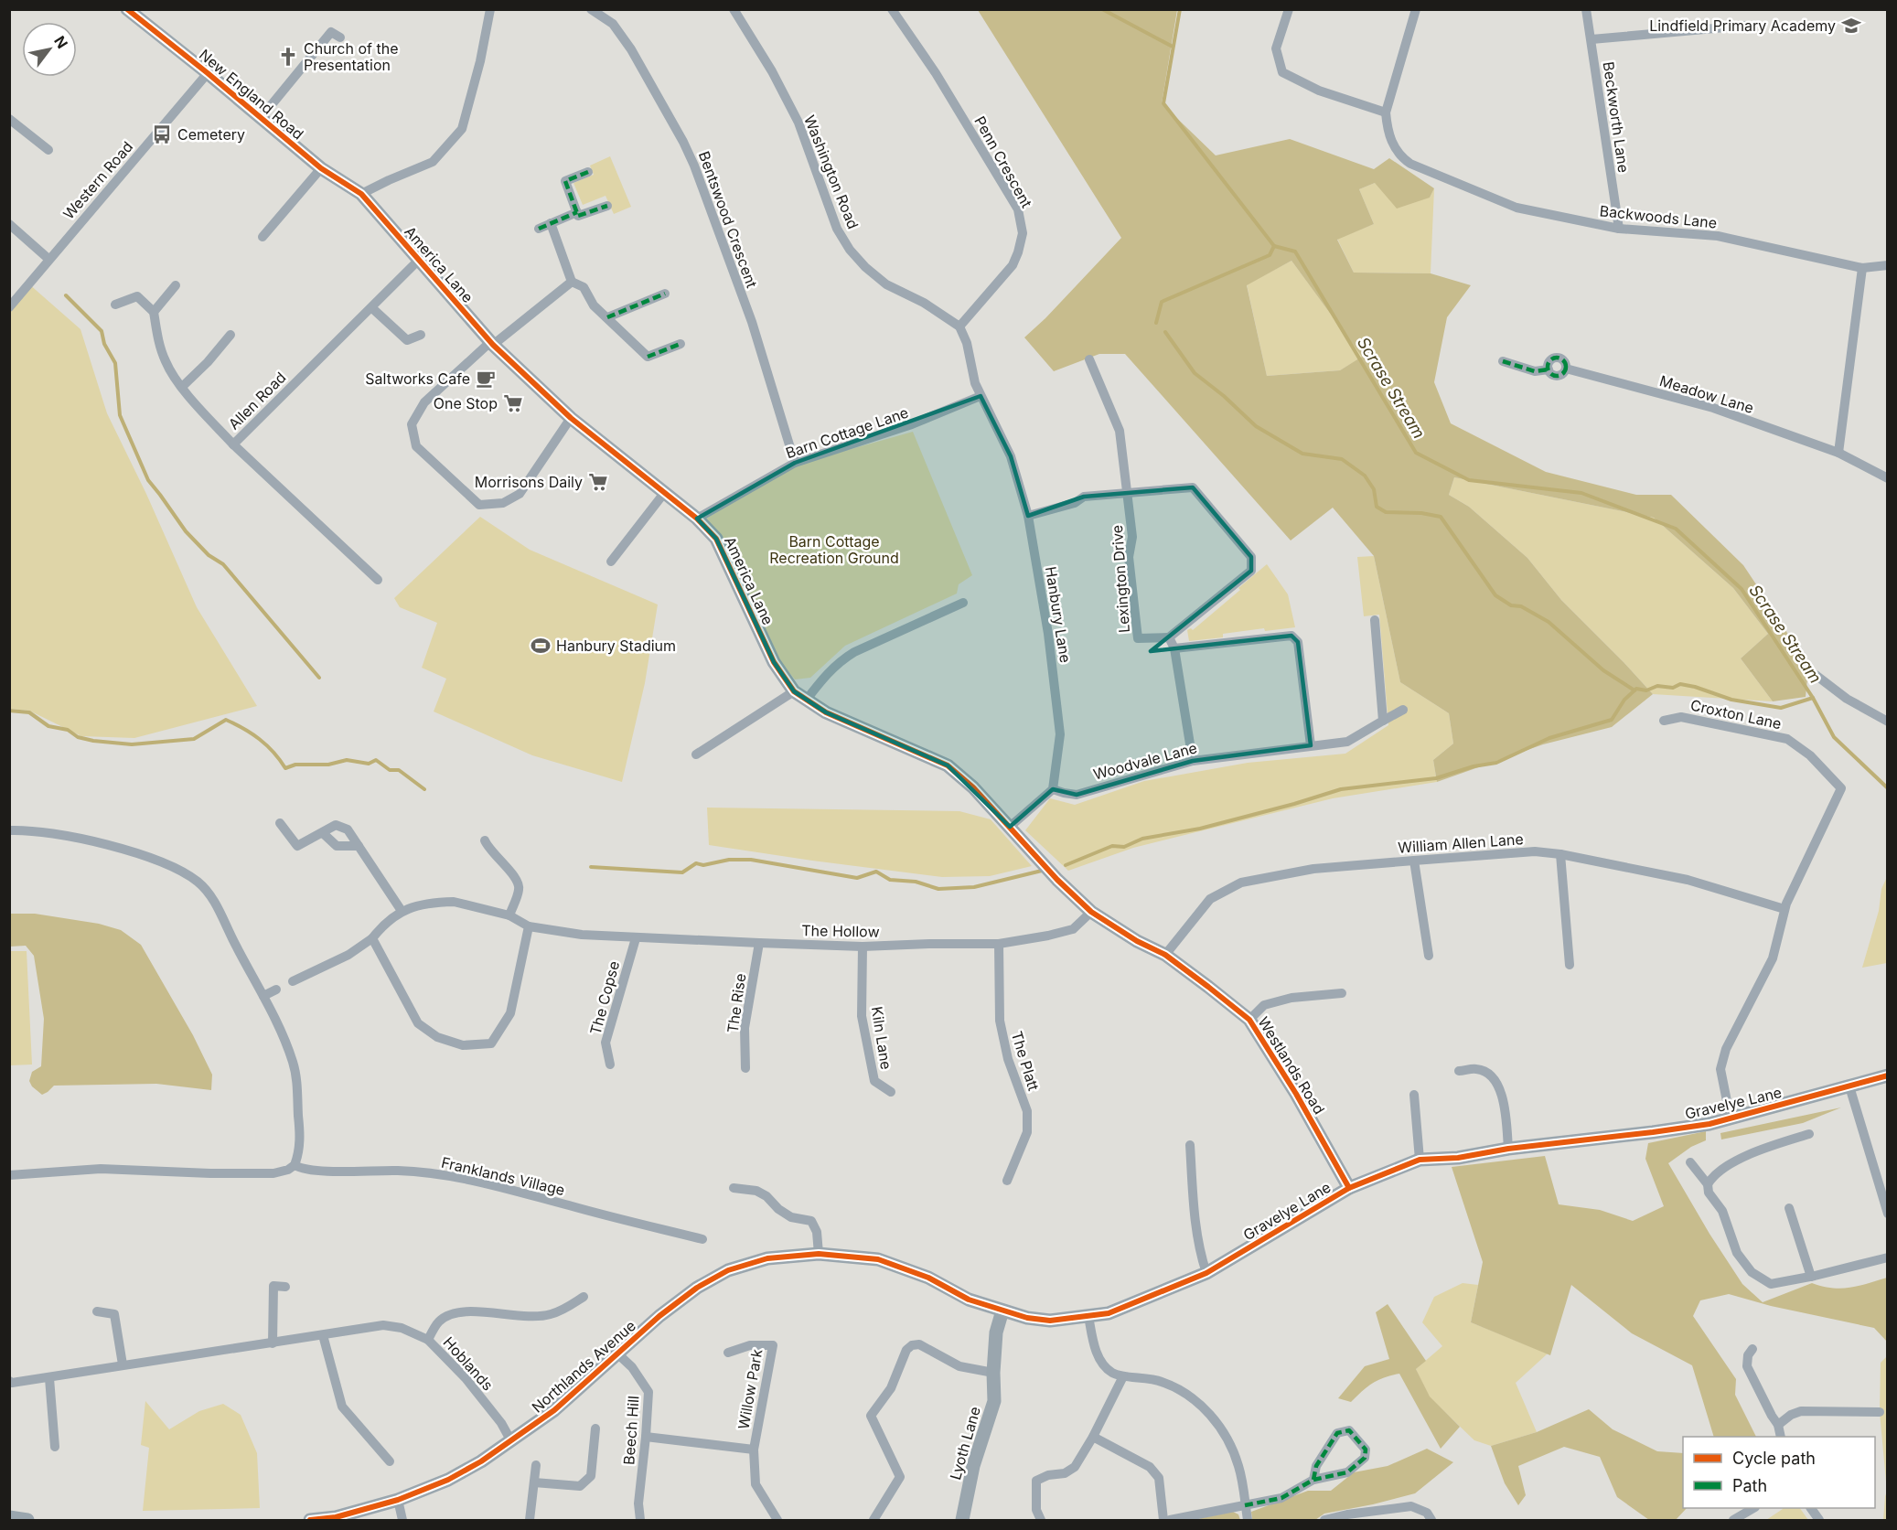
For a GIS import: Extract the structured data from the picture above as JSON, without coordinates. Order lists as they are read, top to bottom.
{
  "streets": {
    "street": [
      "New England Road",
      "Beckworth Lane",
      "Penn Crescent",
      "Washington Road",
      "Western Road",
      "Backwoods Lane",
      "Bentswood Crescent",
      "America Lane",
      "Meadow Lane",
      "Allen Road",
      "Barn Cottage Lane",
      "Lexington Drive",
      "Hanbury Lane",
      "Croxton Lane",
      "Woodvale Lane",
      "William Allen Lane",
      "The Hollow",
      "The Copse",
      "The Rise",
      "Kiln Lane",
      "The Platt",
      "Westlands Road",
      "Gravelye Lane",
      "Franklands Village",
      "Hoblands",
      "Northlands Avenue",
      "Willow Park",
      "Beech Hill",
      "Lyoth Lane"
    ]
  },
  "crossings": [
    ["New England Road", "Western Road"],
    ["New England Road", "America Lane"],
    ["Beckworth Lane", "Backwoods Lane"],
    ["Penn Crescent", "Washington Road"],
    ["Bentswood Crescent", "Barn Cottage Lane"],
    ["America Lane", "Allen Road"],
    ["America Lane", "Barn Cottage Lane"],
    ["America Lane", "Westlands Road"],
    ["Barn Cottage Lane", "Hanbury Lane"],
    ["Hanbury Lane", "Woodvale Lane"],
    ["Croxton Lane", "William Allen Lane"],
    ["William Allen Lane", "Westlands Road"],
    ["The Hollow", "The Copse"],
    ["The Hollow", "The Rise"],
    ["The Hollow", "Kiln Lane"],
    ["The Hollow", "The Platt"],
    ["The Hollow", "Westlands Road"],
    ["Westlands Road", "Gravelye Lane"],
    ["Gravelye Lane", "Northlands Avenue"],
    ["Gravelye Lane", "Lyoth Lane"],
    ["Hoblands", "Northlands Avenue"],
    ["Northlands Avenue", "Beech Hill"],
    ["Willow Park", "Beech Hill"]
  ],
  "water": ["Scrase Stream"],
  "parks": ["Barn Cottage Recreation Ground"],
  "places": {
    "school or university": ["Lindfield Primary Academy"],
    "church": ["Church of the Presentation"],
    "bus stop": ["Cemetery"],
    "cafe": ["Saltworks Cafe"],
    "supermarket": ["One Stop", "Morrisons Daily"],
    "sports": ["Hanbury Stadium"]
  },
  "legend": ["Cycle path", "Path"],
  "north": "top right"
}
